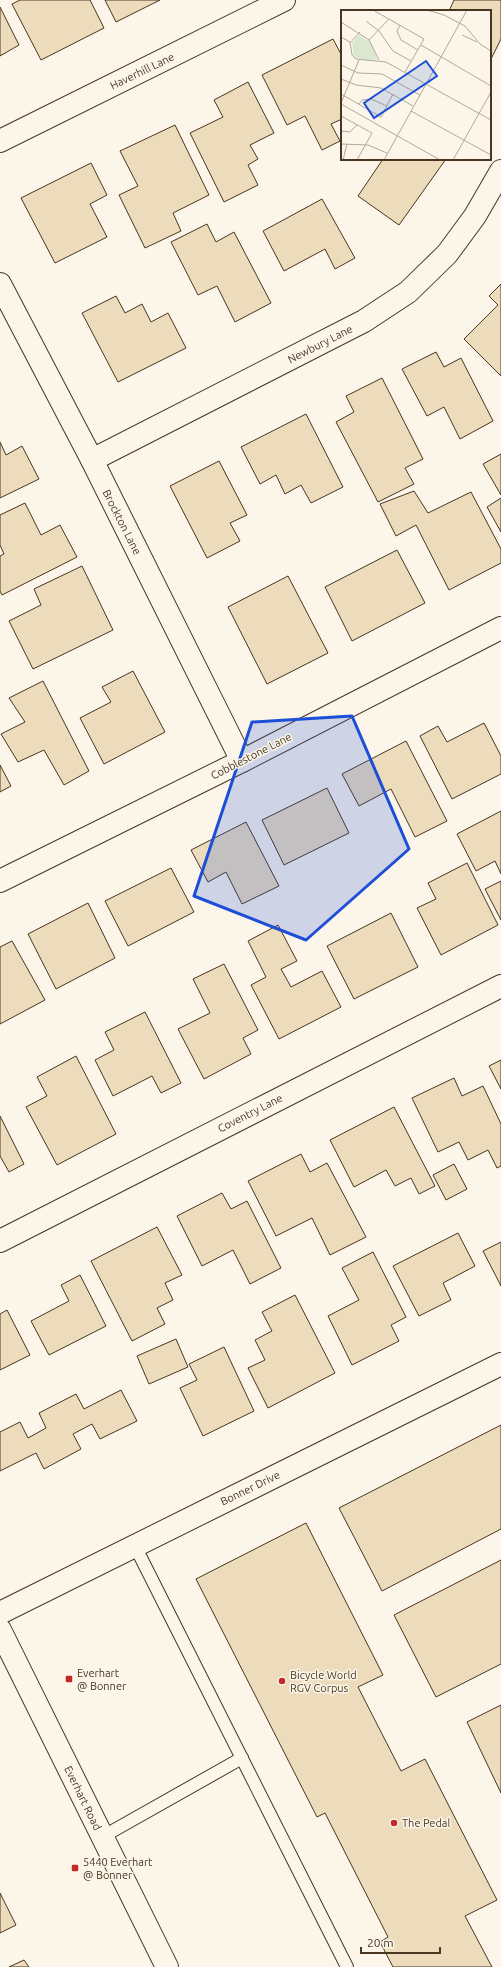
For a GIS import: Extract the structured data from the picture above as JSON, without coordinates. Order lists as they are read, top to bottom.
{
  "streets": {
    "street": [
      "Haverhill Lane",
      "Newbury Lane",
      "Brockton Lane",
      "Cobblestone Lane",
      "Coventry Lane",
      "Bonner Drive",
      "Everhart Road"
    ]
  },
  "crossings": [
    ["Newbury Lane", "Brockton Lane"],
    ["Brockton Lane", "Cobblestone Lane"]
  ],
  "places": {
    "transit": ["Everhart @ Bonner", "5440 Everhart @ Bonner"],
    "other": ["Bicycle World RGV Corpus", "The Pedal"]
  },
  "scale_bar": "20 m"
}
